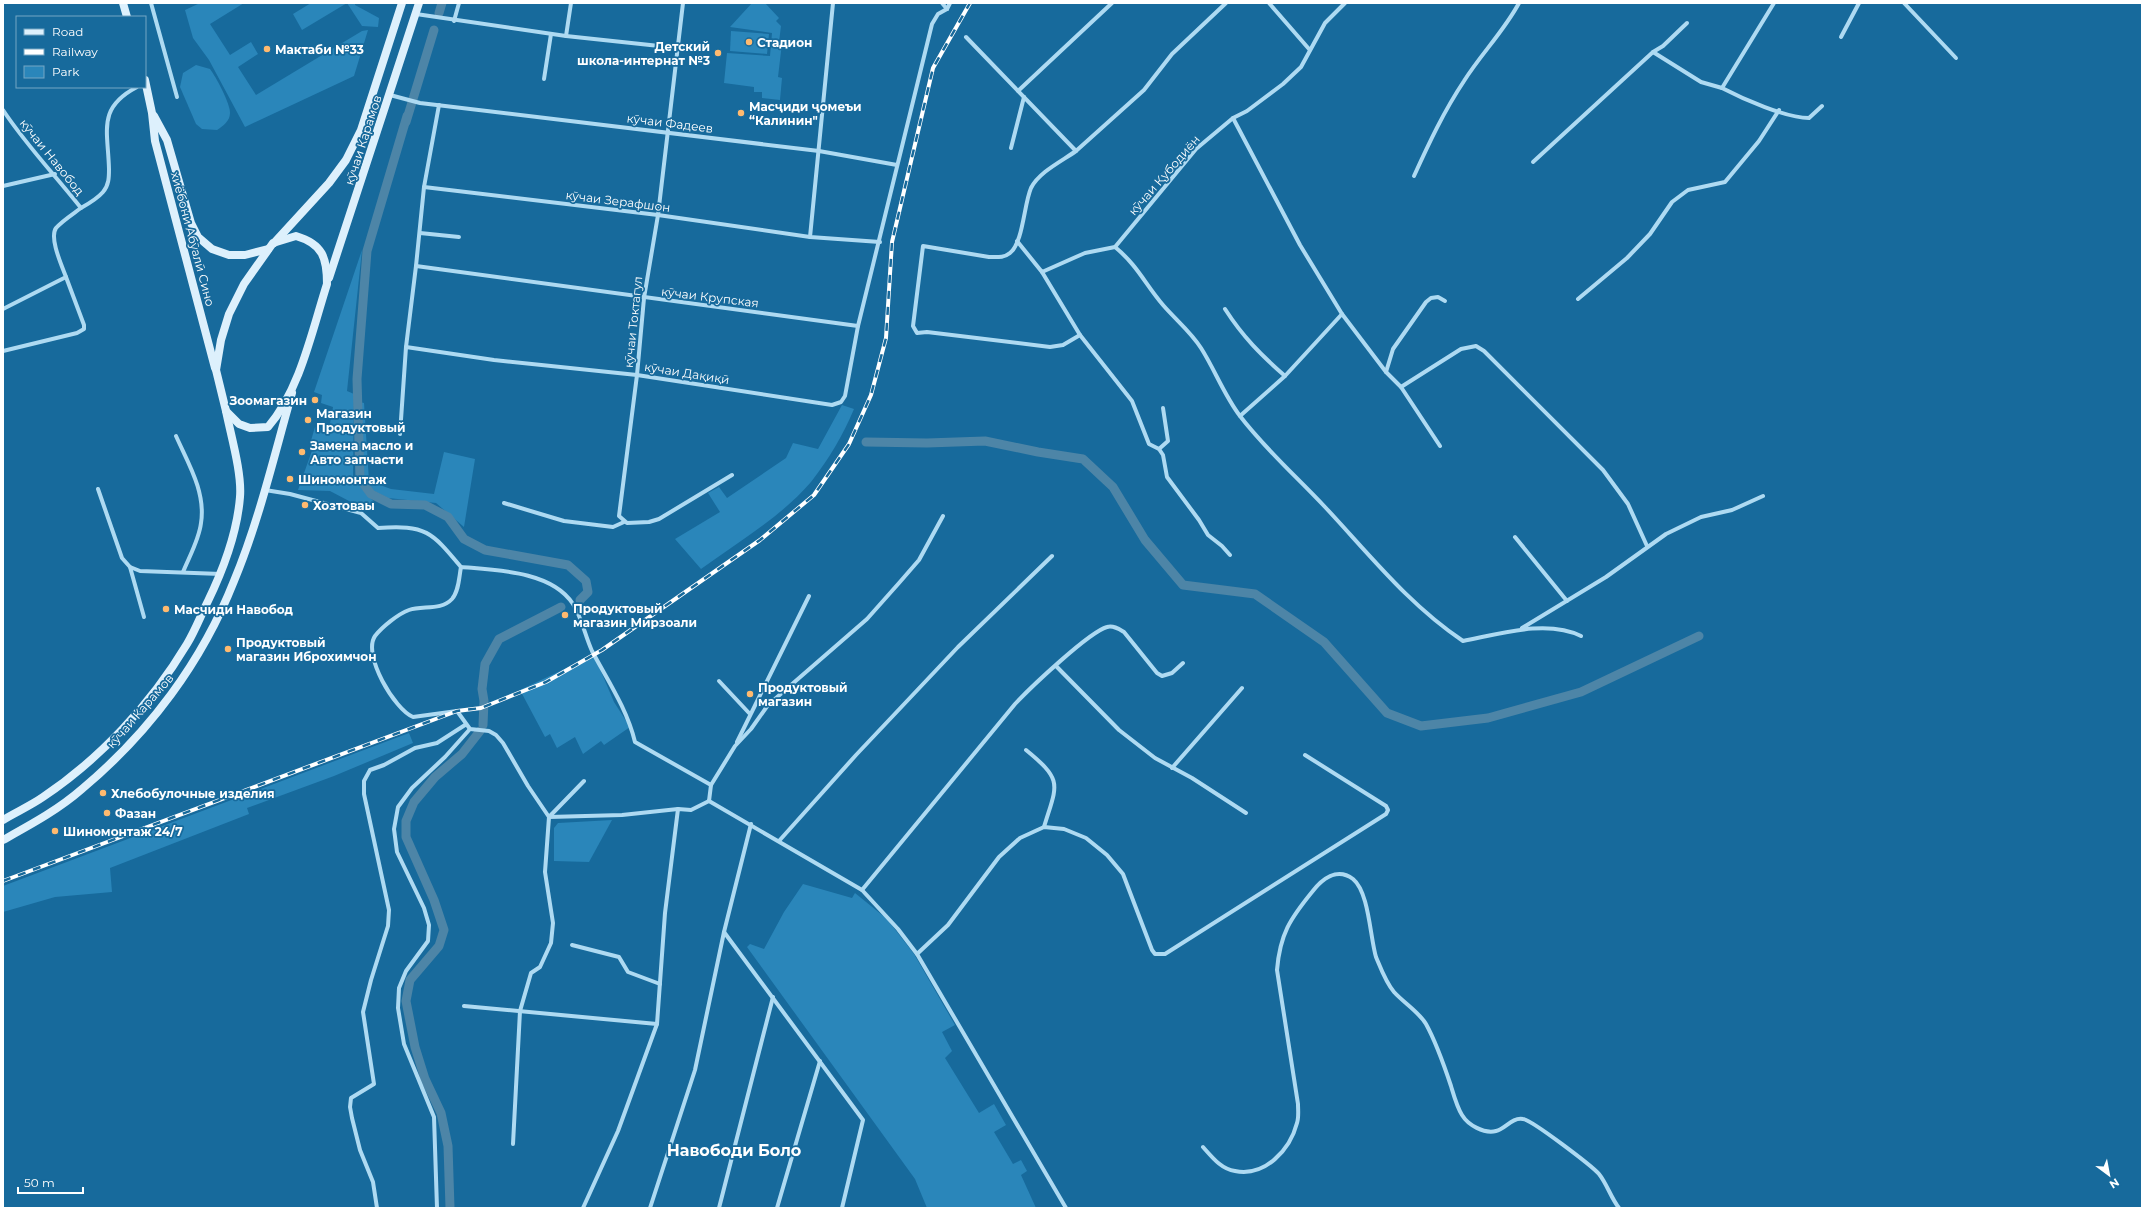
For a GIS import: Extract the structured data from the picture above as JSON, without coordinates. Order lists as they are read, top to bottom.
{
  "streets": {
    "main road": ["кӯчаи Карамов", "хиёбони Абӯалӣ Сино"],
    "street": [
      "кӯчаи Фадеев",
      "кӯчаи Навобод",
      "кӯчаи Қубодиён",
      "кӯчаи Зерафшон",
      "кӯчаи Крупская",
      "кӯчаи Токтагул",
      "кӯчаи Дақиқӣ"
    ]
  },
  "crossings": [
    ["кӯчаи Фадеев", "кӯчаи Карамов"],
    ["кӯчаи Фадеев", "кӯчаи Токтагул"],
    ["кӯчаи Карамов", "хиёбони Абӯалӣ Сино"],
    ["кӯчаи Зерафшон", "кӯчаи Токтагул"],
    ["кӯчаи Крупская", "кӯчаи Токтагул"],
    ["кӯчаи Крупская", "кӯчаи Дақиқӣ"],
    ["кӯчаи Токтагул", "кӯчаи Дақиқӣ"]
  ],
  "districts": ["Навободи Боло"],
  "places": [
    "Стадион",
    "Мактаби №33",
    "Детский школа-интернат №3",
    "Масҷиди ҷомеъи “Калинин\"",
    "Зоомагазин",
    "Магазин Продуктовый",
    "Замена масло и Авто запчасти",
    "Шиномонтаж",
    "Хозтоваы",
    "Масчиди Навобод",
    "Продуктовый магазин Мирзоали",
    "Продуктовый магазин Иброхимчон",
    "Продуктовый магазин",
    "Хлебобулочные изделия",
    "Фазан",
    "Шиномонтаж 24/7"
  ],
  "legend": ["Road", "Railway", "Park"],
  "scale_bar": "50 m",
  "north": "bottom right"
}
